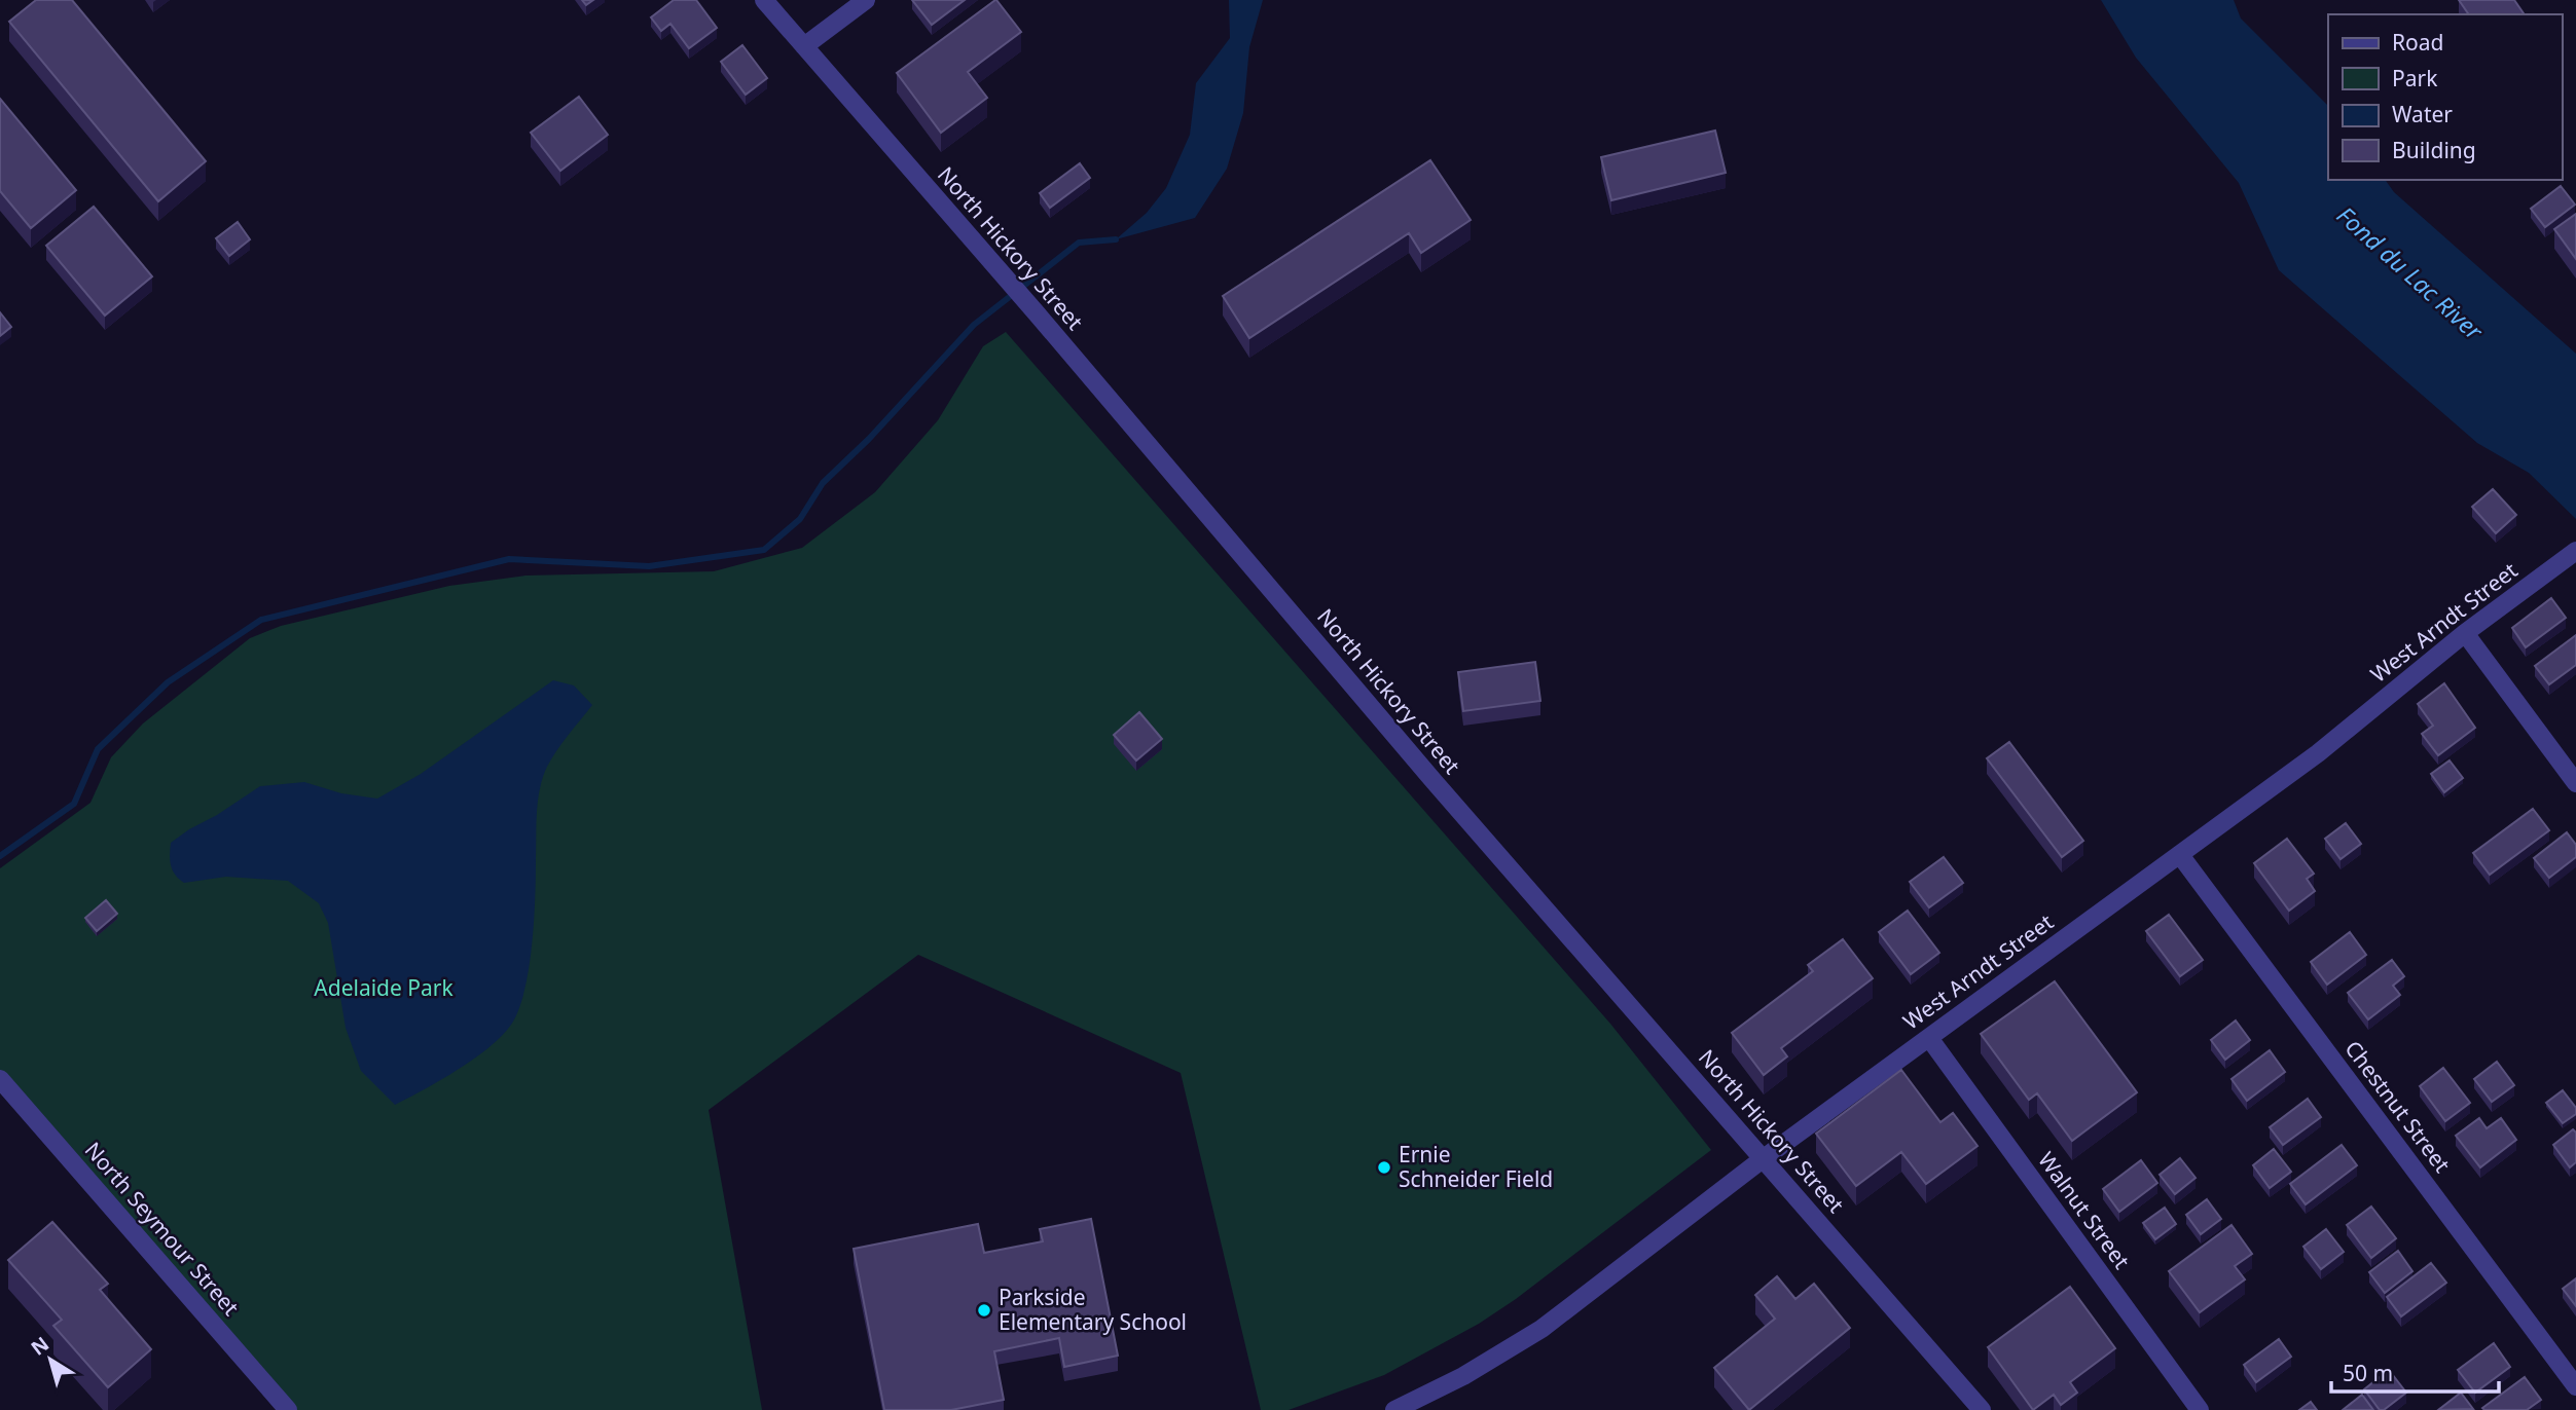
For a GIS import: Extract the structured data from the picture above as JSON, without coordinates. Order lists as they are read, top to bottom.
{
  "streets": {
    "street": [
      "North Hickory Street",
      "West Arndt Street",
      "Chestnut Street",
      "Walnut Street",
      "North Seymour Street"
    ]
  },
  "crossings": [
    ["North Hickory Street", "West Arndt Street"],
    ["West Arndt Street", "Chestnut Street"],
    ["West Arndt Street", "Walnut Street"]
  ],
  "water": ["Fond du Lac River"],
  "parks": ["Adelaide Park"],
  "places": ["Ernie Schneider Field", "Parkside Elementary School"],
  "legend": [
    "Road",
    "Park",
    "Water",
    "Building"
  ],
  "scale_bar": "50 m",
  "north": "top left"
}
